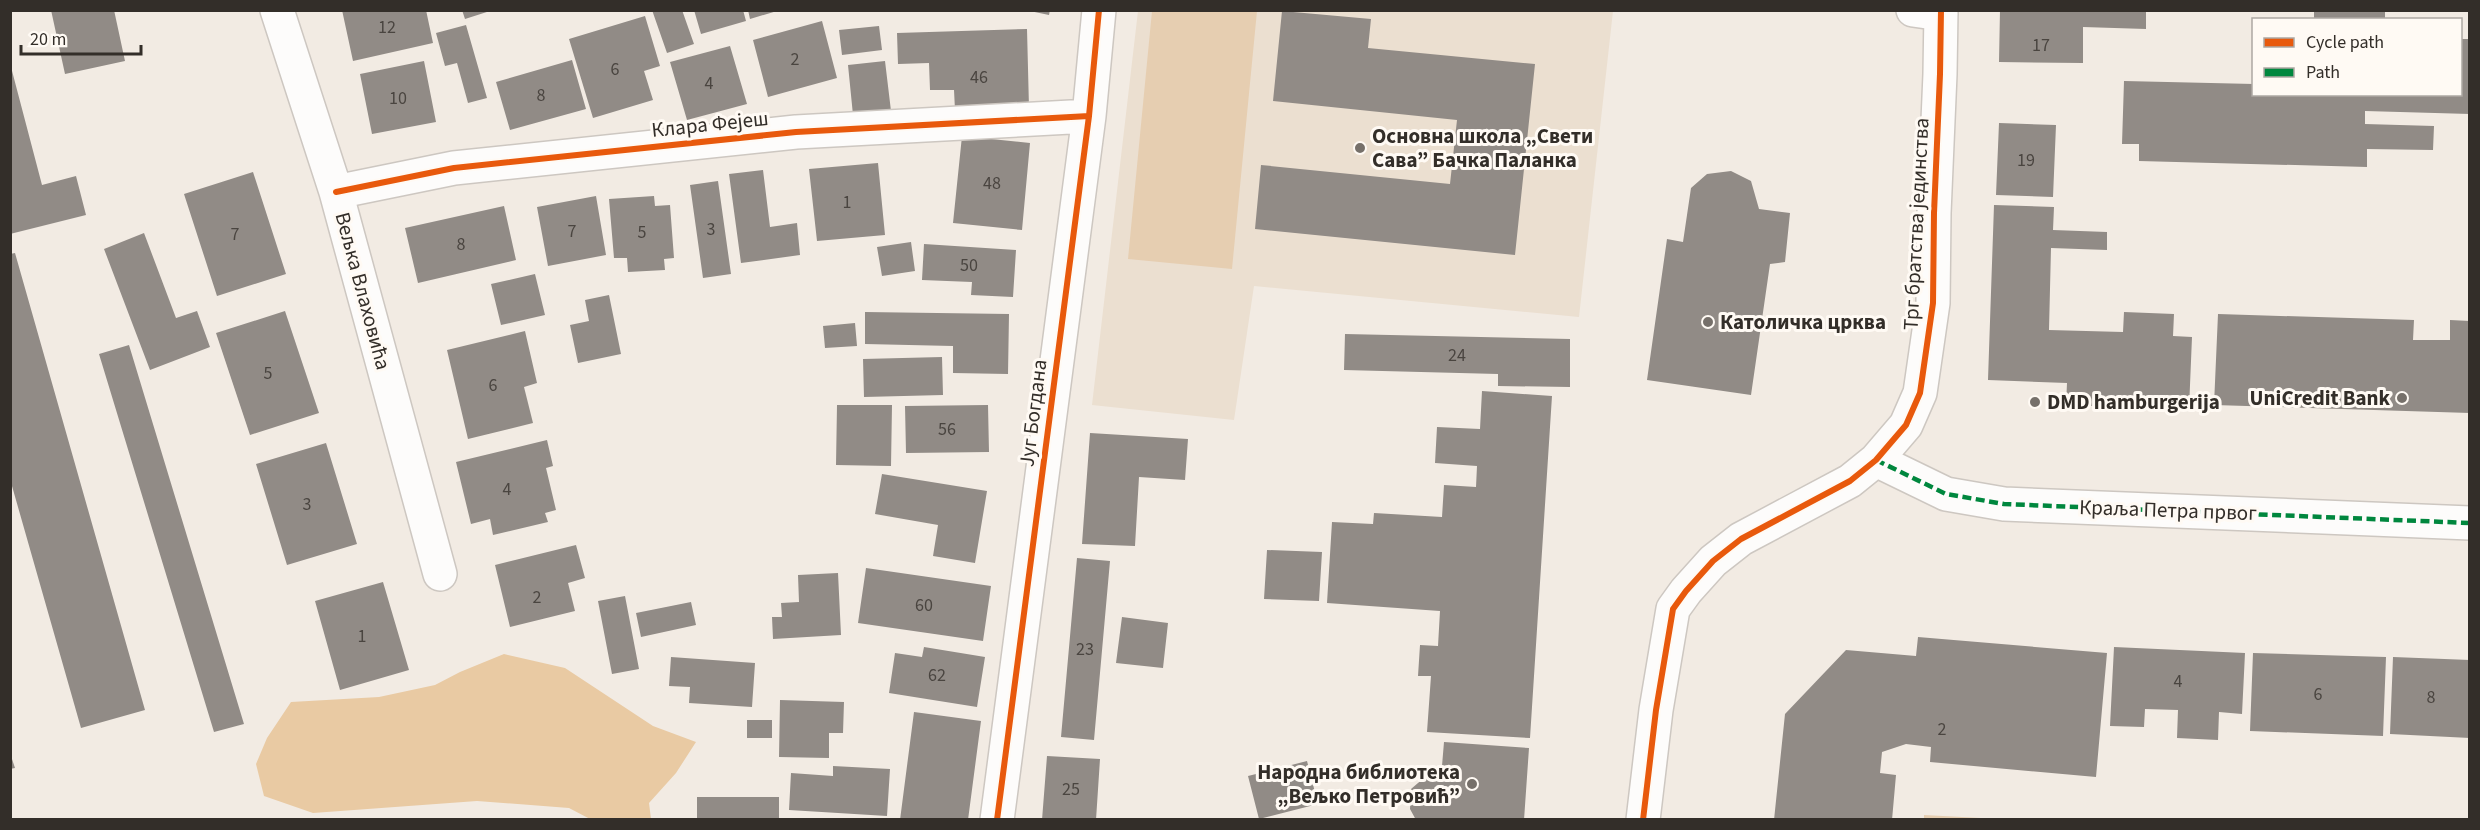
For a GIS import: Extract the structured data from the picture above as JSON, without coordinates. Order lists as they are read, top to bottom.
{
  "streets": {
    "street": [
      "Клара Фејеш",
      "Трг братства јединства",
      "Вељка Влаховића",
      "Југ Богдана",
      "Краља Петра првог"
    ]
  },
  "crossings": [
    ["Клара Фејеш", "Вељка Влаховића"],
    ["Клара Фејеш", "Југ Богдана"],
    ["Трг братства јединства", "Краља Петра првог"]
  ],
  "places": [
    "Основна школа „Свети Сава” Бачка Паланка",
    "Католичка црква",
    "UniCredit Bank",
    "DMD hamburgerija",
    "Народна библиотека „Вељко Петровић”"
  ],
  "house_numbers": [
    "12",
    "17",
    "2",
    "6",
    "46",
    "4",
    "8",
    "10",
    "19",
    "48",
    "1",
    "3",
    "7",
    "5",
    "7",
    "8",
    "50",
    "24",
    "5",
    "6",
    "56",
    "4",
    "3",
    "2",
    "60",
    "1",
    "23",
    "62",
    "4",
    "6",
    "8",
    "2",
    "25"
  ],
  "legend": ["Cycle path", "Path"],
  "scale_bar": "20 m"
}
